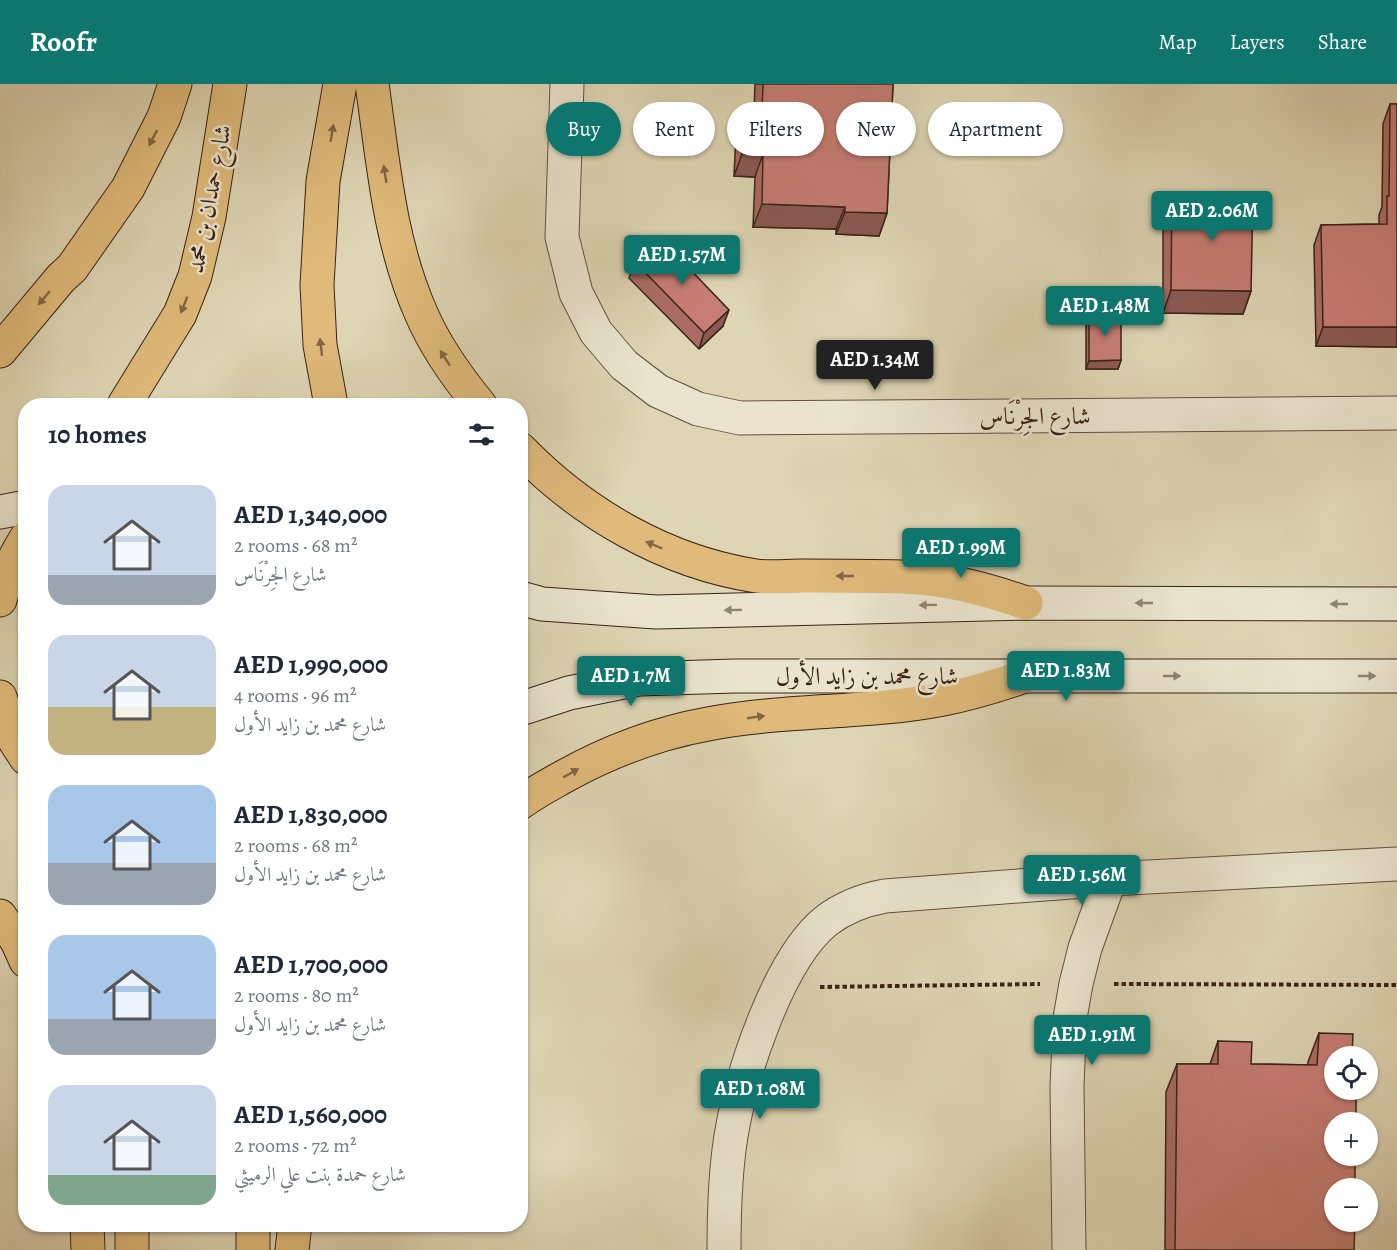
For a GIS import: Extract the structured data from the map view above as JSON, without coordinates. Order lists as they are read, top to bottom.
{
  "streets": {
    "main road": ["شارع حمدان بن محمد"],
    "street": ["شارع الجِرْنَاس", "شارع محمد بن زايد الأول"]
  },
  "page": {
    "header": "Roofr",
    "nav": ["Map", "Layers", "Share"],
    "chip": [
      "Buy",
      "Rent",
      "Filters",
      "New",
      "Apartment"
    ],
    "price": [
      "AED 2.06M",
      "AED 1.57M",
      "AED 1.48M",
      "AED 1.34M",
      "AED 1.99M",
      "AED 1.83M",
      "AED 1.7M",
      "AED 1.56M",
      "AED 1.91M",
      "AED 1.08M"
    ],
    "heading": "10 homes",
    "list": [
      {
        "name": "AED 1,340,000",
        "note": "2 rooms · 68 m² · شارع الجِرْنَاس"
      },
      {
        "name": "AED 1,990,000",
        "note": "4 rooms · 96 m² · شارع محمد بن زايد الأول"
      },
      {
        "name": "AED 1,830,000",
        "note": "2 rooms · 68 m² · شارع محمد بن زايد الأول"
      },
      {
        "name": "AED 1,700,000",
        "note": "2 rooms · 80 m² · شارع محمد بن زايد الأول"
      },
      {
        "name": "AED 1,560,000",
        "note": "2 rooms · 72 m² · شارع حمدة بنت علي الرميثي"
      }
    ],
    "map_buttons": ["+", "−"]
  }
}
